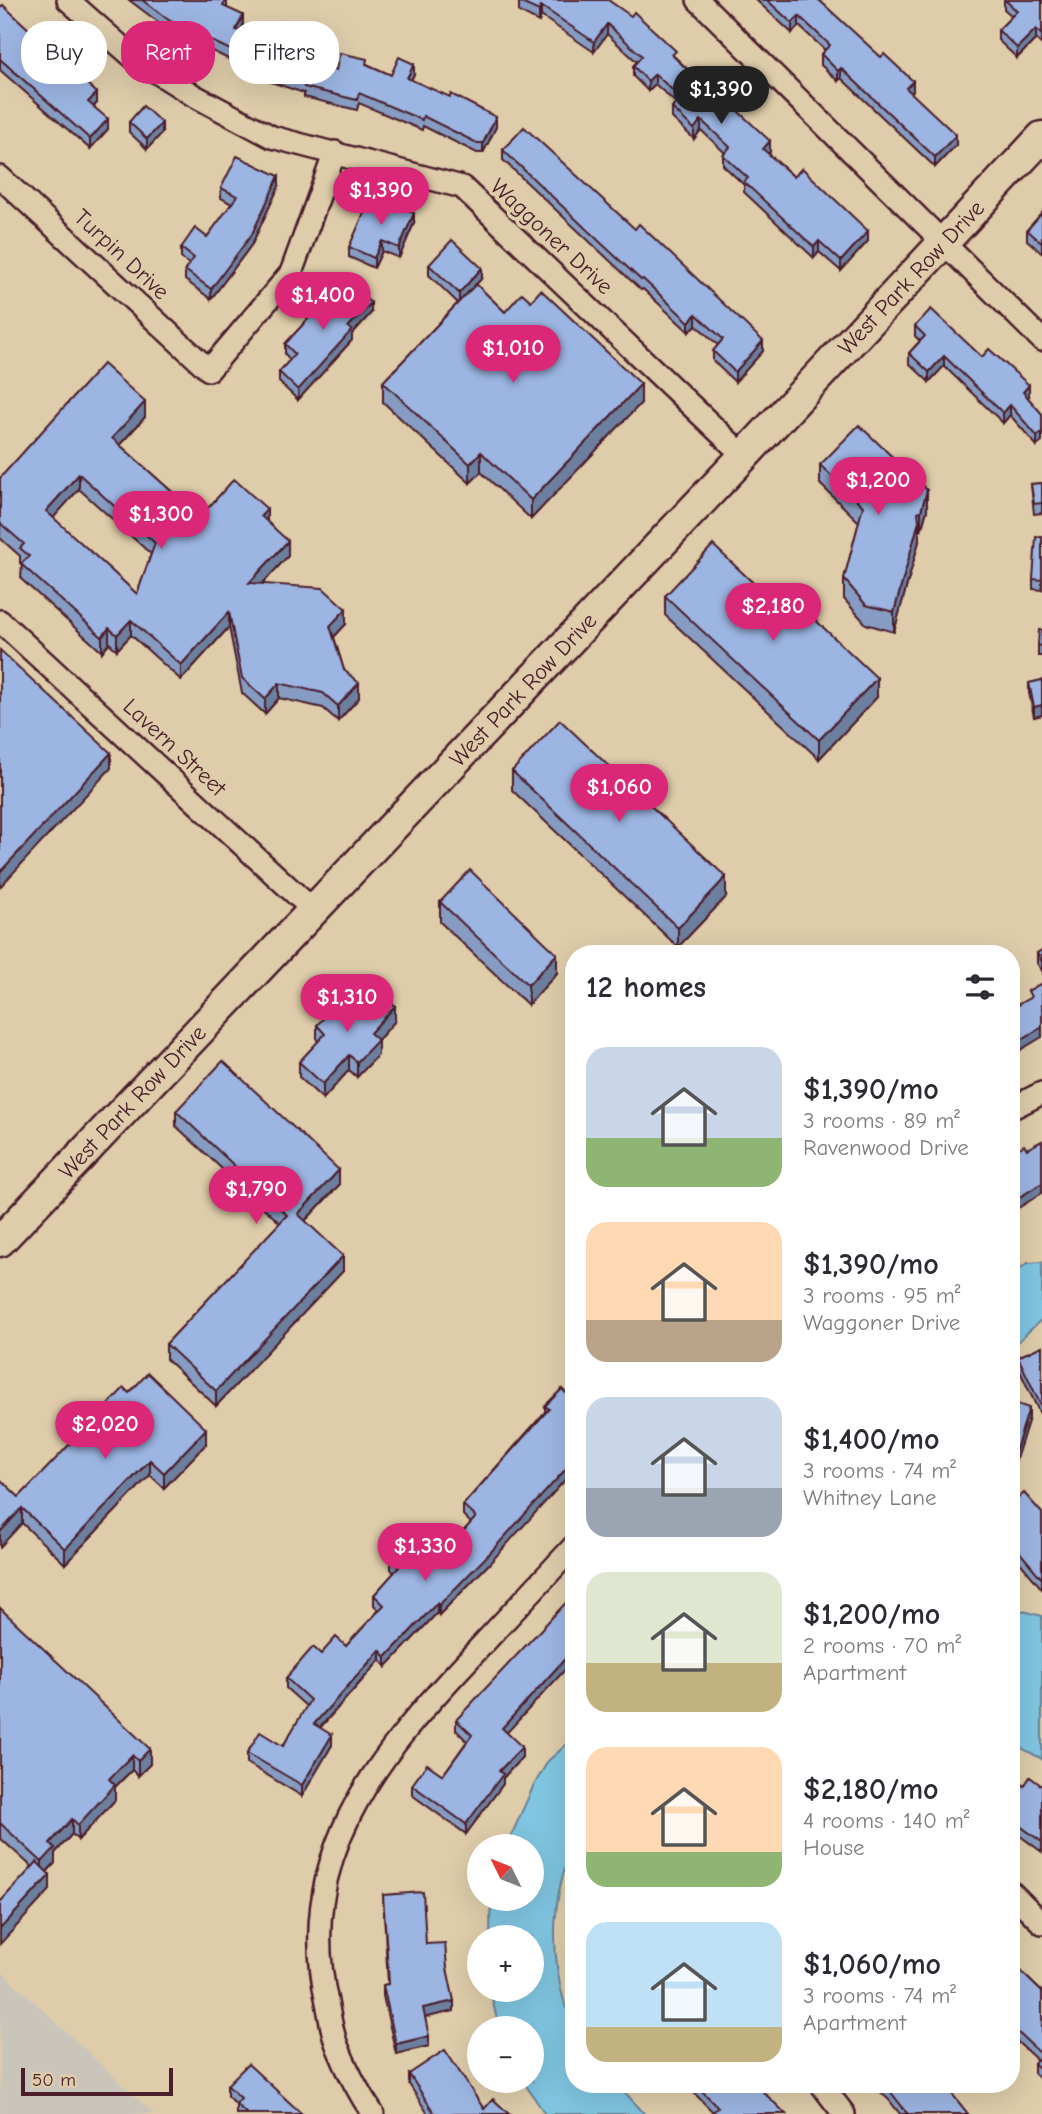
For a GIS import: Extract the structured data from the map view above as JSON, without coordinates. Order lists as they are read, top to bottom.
{
  "streets": {
    "main road": ["West Park Row Drive"],
    "street": ["Waggoner Drive", "Turpin Drive", "Lavern Street"]
  },
  "crossings": [
    ["Waggoner Drive", "Turpin Drive"],
    ["Waggoner Drive", "West Park Row Drive"],
    ["West Park Row Drive", "Lavern Street"]
  ],
  "scale_bar": "50 m",
  "north": "top left",
  "page": {
    "chip": ["Buy", "Rent", "Filters"],
    "price": [
      "$1,390",
      "$1,390",
      "$1,400",
      "$1,010",
      "$1,200",
      "$1,300",
      "$2,180",
      "$1,060",
      "$1,310",
      "$1,790",
      "$2,020",
      "$1,330"
    ],
    "heading": "12 homes",
    "list": [
      {
        "name": "$1,390/mo",
        "note": "3 rooms · 89 m² · Ravenwood Drive"
      },
      {
        "name": "$1,390/mo",
        "note": "3 rooms · 95 m² · Waggoner Drive"
      },
      {
        "name": "$1,400/mo",
        "note": "3 rooms · 74 m² · Whitney Lane"
      },
      {
        "name": "$1,200/mo",
        "note": "2 rooms · 70 m² · Apartment"
      },
      {
        "name": "$2,180/mo",
        "note": "4 rooms · 140 m² · House"
      },
      {
        "name": "$1,060/mo",
        "note": "3 rooms · 74 m² · Apartment"
      }
    ],
    "map_buttons": ["+", "−"],
    "scale": "50 m"
  }
}
